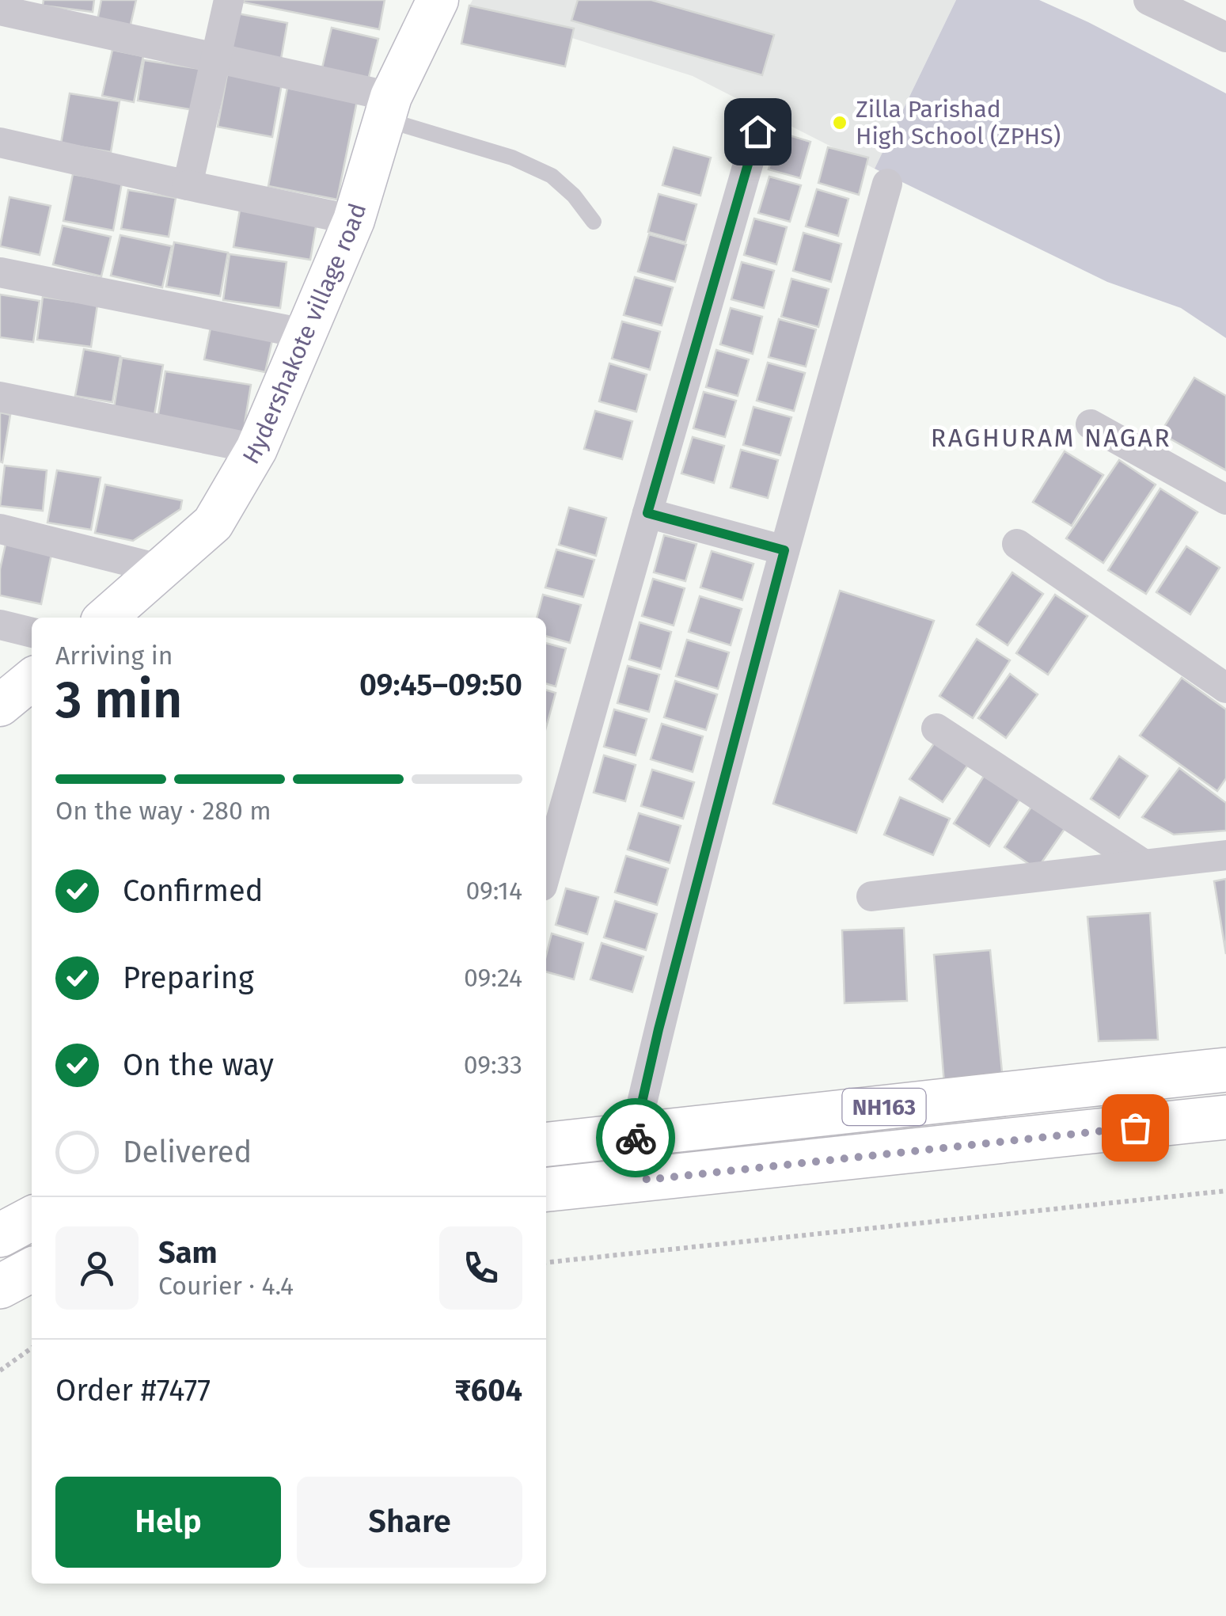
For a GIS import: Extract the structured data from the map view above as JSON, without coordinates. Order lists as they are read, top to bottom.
{
  "streets": {
    "highway": ["NH163"],
    "street": ["Hydershakote village road"]
  },
  "districts": ["RAGHURAM NAGAR"],
  "places": ["Zilla Parishad High School (ZPHS)"],
  "page": {
    "heading": ["3 min", "Arriving in", "09:45–09:50"],
    "panel": [
      "Sam",
      "Courier · 4.4",
      "Order #7477",
      "₹604"
    ],
    "bar": "On the way · 280 m",
    "list": [
      ["Confirmed", "09:14"],
      ["Preparing", "09:24"],
      ["On the way", "09:33"],
      "Delivered"
    ],
    "buttons": ["Help", "Share"]
  }
}
